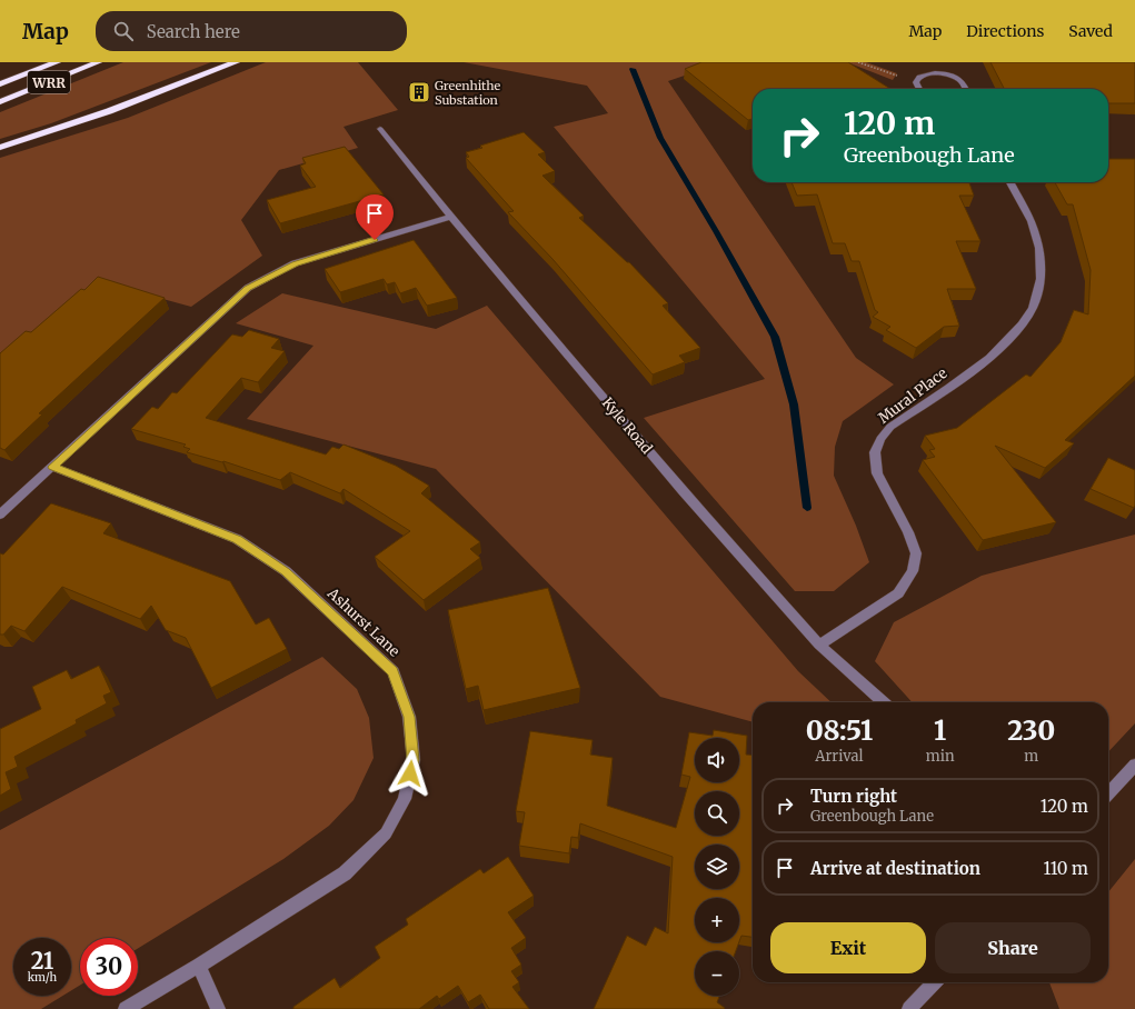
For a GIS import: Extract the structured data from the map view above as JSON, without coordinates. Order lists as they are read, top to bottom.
{
  "streets": {
    "highway": ["WRR"],
    "street": ["Mural Place", "Kyle Road", "Ashurst Lane"]
  },
  "crossings": [
    ["Mural Place", "Kyle Road"]
  ],
  "places": {
    "building": ["Greenhithe Substation"]
  },
  "page": {
    "header": "Map",
    "search": "Search here",
    "nav": ["Map", "Directions", "Saved"],
    "turn": ["120 m", "Greenbough Lane"],
    "eta": [
      "08:51",
      "Arrival",
      "1",
      "min",
      "230",
      "m"
    ],
    "map_buttons": ["+", "−"],
    "list": [
      {
        "name": "Turn right",
        "note": "Greenbough Lane",
        "value": "120 m"
      },
      {
        "name": "Arrive at destination",
        "value": "110 m"
      }
    ],
    "buttons": ["Exit", "Share"],
    "speed": "21 km/h",
    "limit": "30"
  }
}
